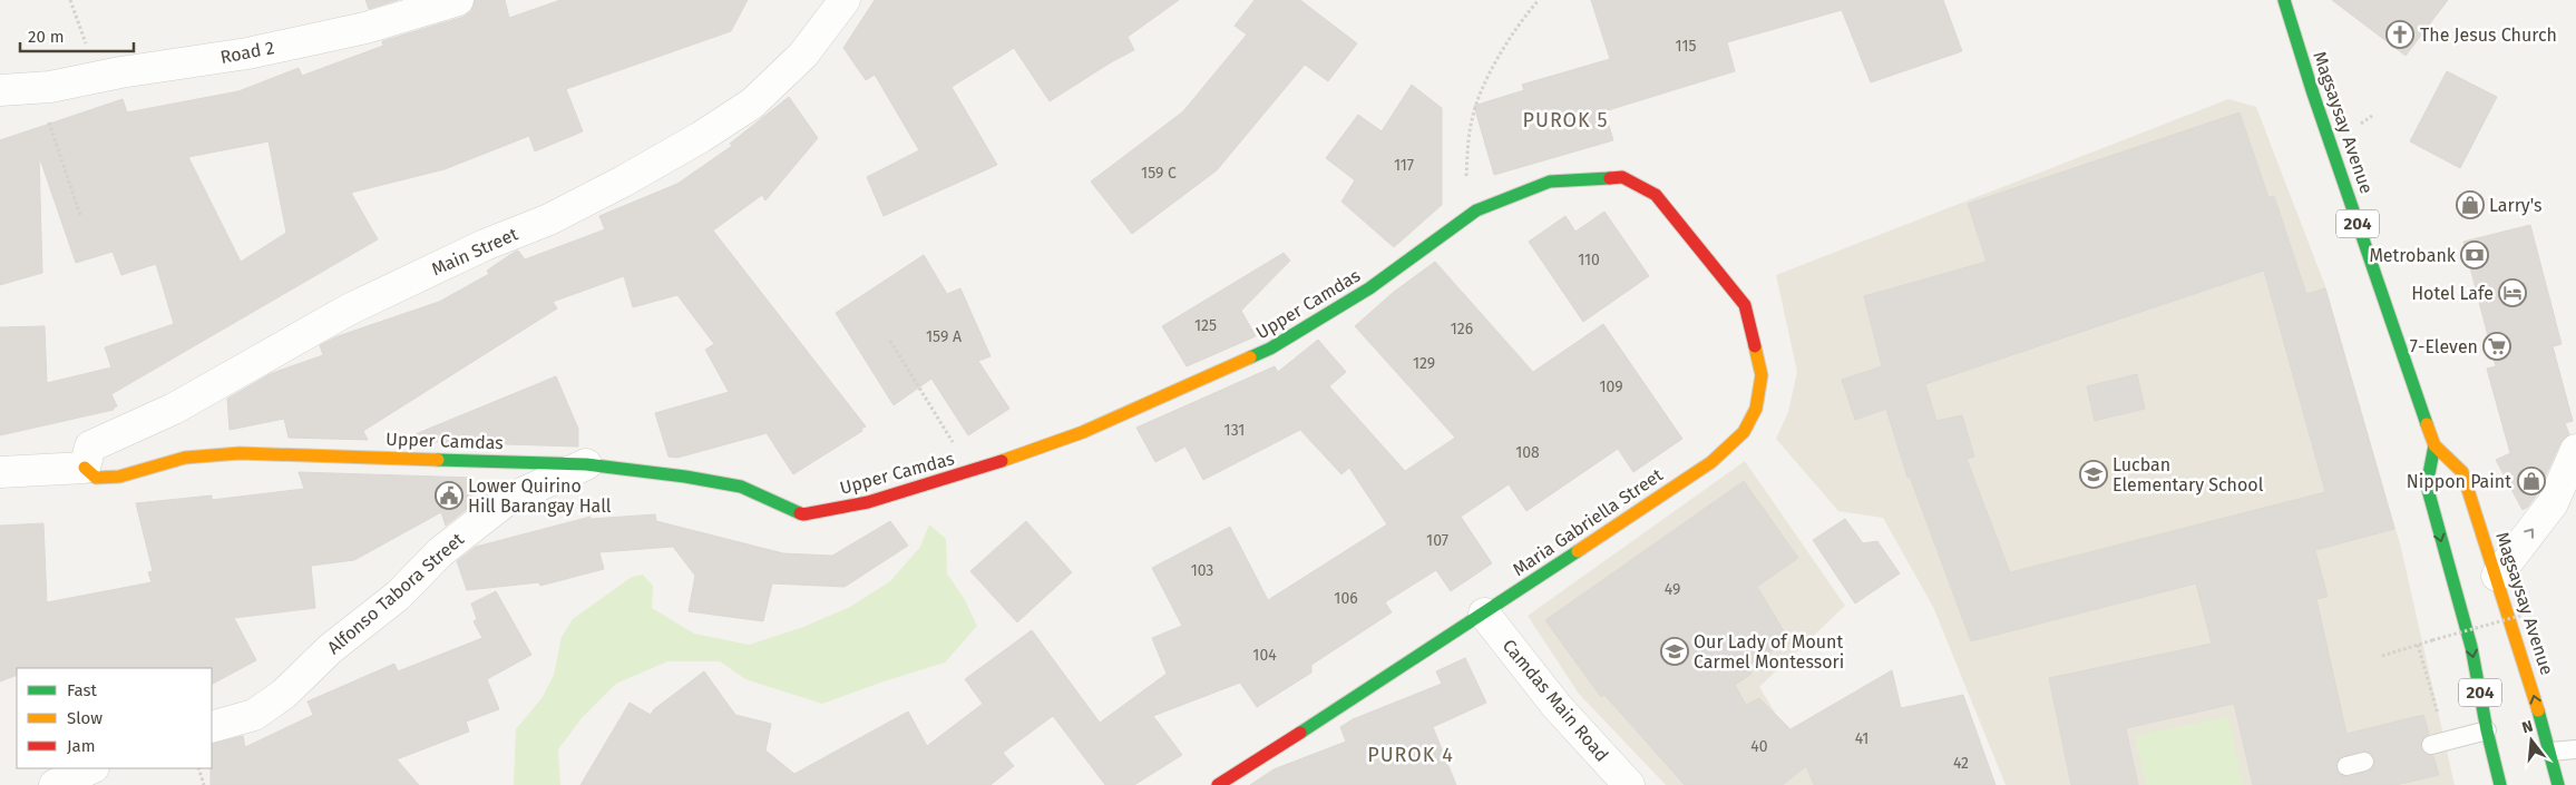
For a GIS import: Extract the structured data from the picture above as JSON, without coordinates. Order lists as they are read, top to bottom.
{
  "streets": {
    "main road": [
      "Magsaysay Avenue",
      "204",
      "Upper Camdas",
      "Maria Gabriella Street"
    ],
    "street": [
      "Road 2",
      "Main Street",
      "Alfonso Tabora Street",
      "Camdas Main Road"
    ]
  },
  "crossings": [
    ["Magsaysay Avenue", "204"],
    ["Main Street", "Upper Camdas"],
    ["Upper Camdas", "Maria Gabriella Street"],
    ["Upper Camdas", "Alfonso Tabora Street"],
    ["Maria Gabriella Street", "Camdas Main Road"]
  ],
  "districts": ["PUROK 5", "PUROK 4"],
  "places": {
    "church": ["The Jesus Church"],
    "shop": ["Larry's", "Nippon Paint"],
    "bank": ["Metrobank"],
    "hotel": ["Hotel Lafe"],
    "supermarket": ["7-Eleven"],
    "school or university": ["Lucban Elementary School", "Our Lady of Mount Carmel Montessori"],
    "public building": ["Lower Quirino Hill Barangay Hall"]
  },
  "house_numbers": [
    "115",
    "117",
    "159 C",
    "110",
    "125",
    "126",
    "159 A",
    "129",
    "109",
    "131",
    "108",
    "107",
    "103",
    "49",
    "106",
    "104",
    "41",
    "40",
    "42"
  ],
  "legend": ["Fast", "Slow", "Jam"],
  "scale_bar": "20 m",
  "north": "top"
}
